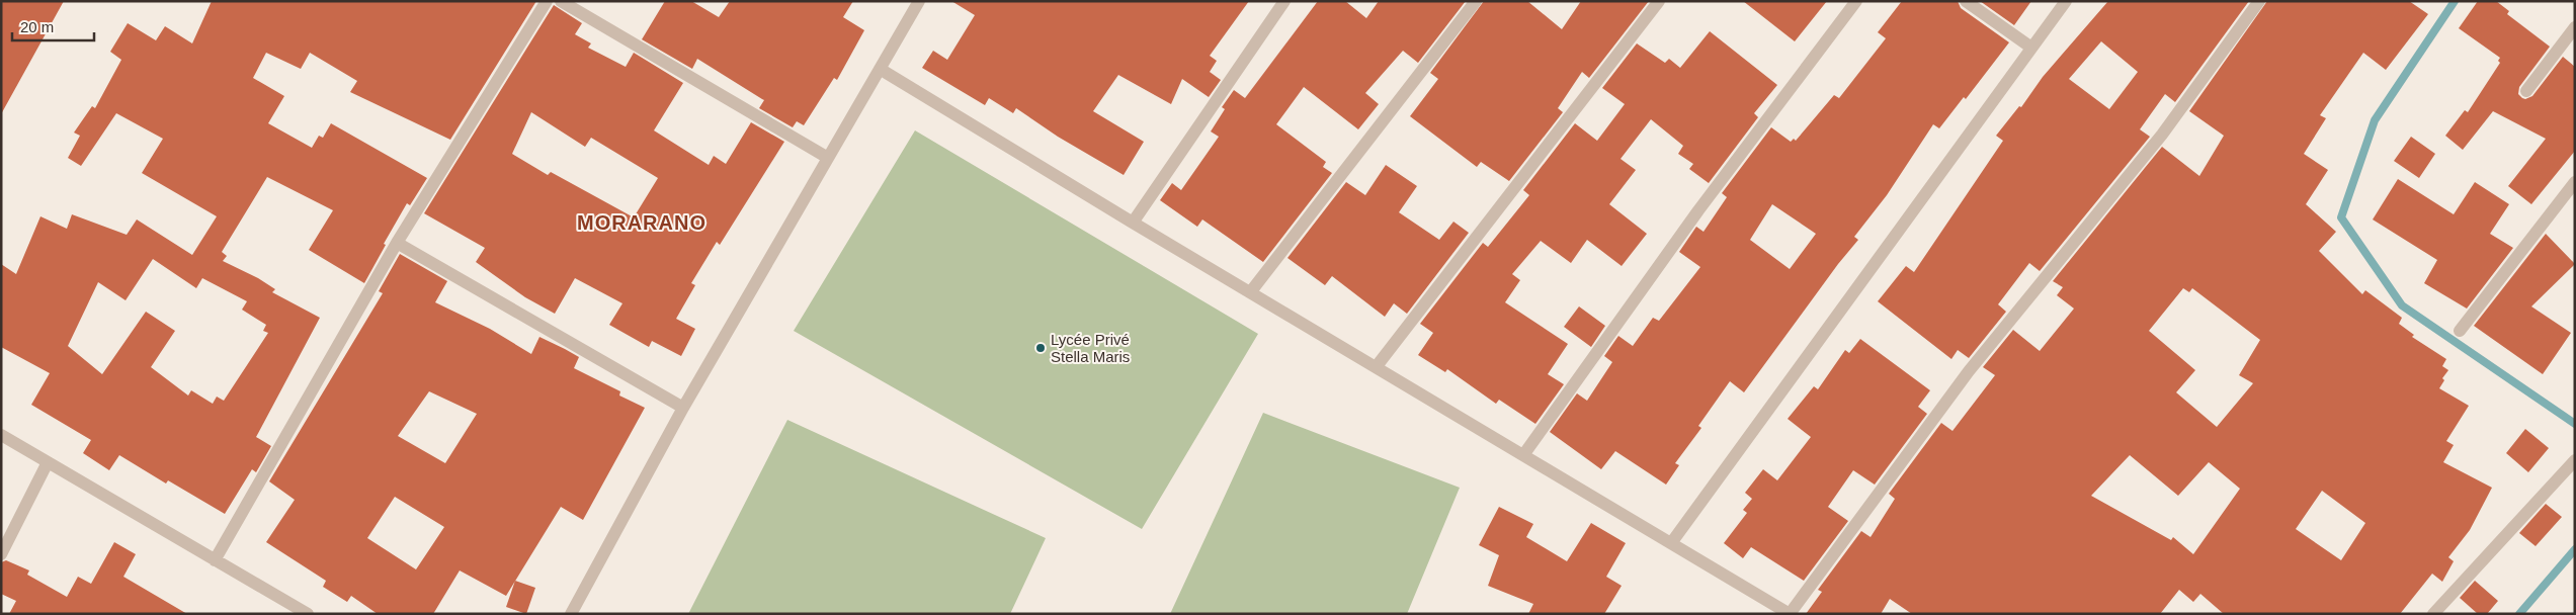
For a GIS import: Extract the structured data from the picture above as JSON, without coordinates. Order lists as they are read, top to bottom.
{
  "districts": ["MORARANO"],
  "places": ["Lycée Privé Stella Maris"],
  "scale_bar": "20 m"
}
